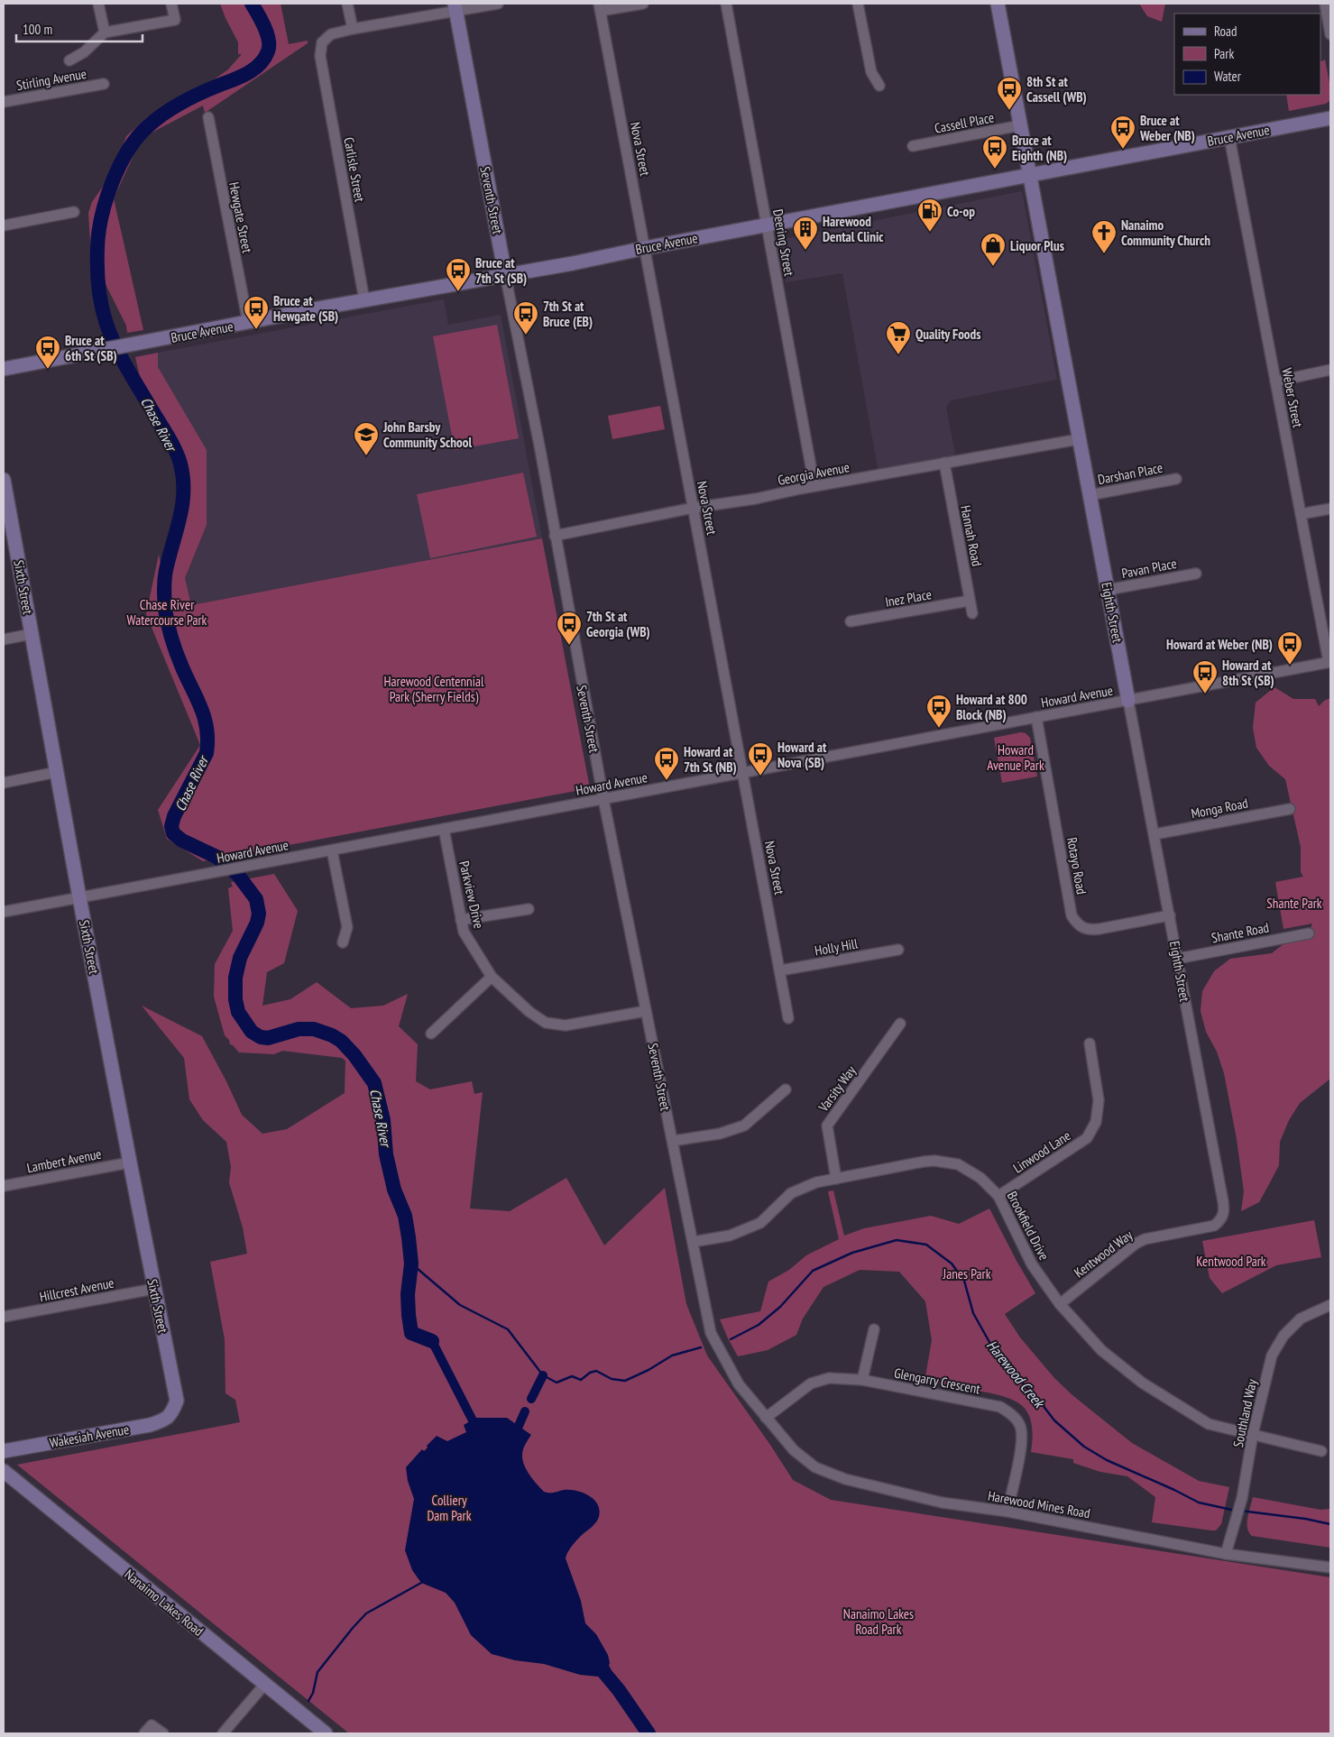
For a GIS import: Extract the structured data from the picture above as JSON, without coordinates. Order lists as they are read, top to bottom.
{
  "streets": {
    "street": [
      "Stirling Avenue",
      "Cassell Place",
      "Bruce Avenue",
      "Nova Street",
      "Carlisle Street",
      "Seventh Street",
      "Hewgate Street",
      "Deering Street",
      "Weber Street",
      "Georgia Avenue",
      "Darshan Place",
      "Hannah Road",
      "Pavan Place",
      "Sixth Street",
      "Inez Place",
      "Eighth Street",
      "Howard Avenue",
      "Monga Road",
      "Rotayo Road",
      "Parkview Drive",
      "Shante Road",
      "Holly Hill",
      "Varsity Way",
      "Linwood Lane",
      "Lambert Avenue",
      "Brookfield Drive",
      "Kentwood Way",
      "Hillcrest Avenue",
      "Glengarry Crescent",
      "Southland Way",
      "Wakesiah Avenue",
      "Harewood Mines Road",
      "Nanaimo Lakes Road"
    ]
  },
  "crossings": [
    ["Cassell Place", "Eighth Street"],
    ["Bruce Avenue", "Nova Street"],
    ["Bruce Avenue", "Carlisle Street"],
    ["Bruce Avenue", "Seventh Street"],
    ["Bruce Avenue", "Hewgate Street"],
    ["Bruce Avenue", "Deering Street"],
    ["Bruce Avenue", "Weber Street"],
    ["Bruce Avenue", "Eighth Street"],
    ["Nova Street", "Georgia Avenue"],
    ["Nova Street", "Howard Avenue"],
    ["Nova Street", "Holly Hill"],
    ["Seventh Street", "Georgia Avenue"],
    ["Seventh Street", "Howard Avenue"],
    ["Seventh Street", "Parkview Drive"],
    ["Seventh Street", "Brookfield Drive"],
    ["Seventh Street", "Glengarry Crescent"],
    ["Seventh Street", "Harewood Mines Road"],
    ["Deering Street", "Georgia Avenue"],
    ["Weber Street", "Howard Avenue"],
    ["Georgia Avenue", "Hannah Road"],
    ["Georgia Avenue", "Eighth Street"],
    ["Darshan Place", "Eighth Street"],
    ["Hannah Road", "Inez Place"],
    ["Pavan Place", "Eighth Street"],
    ["Sixth Street", "Howard Avenue"],
    ["Sixth Street", "Lambert Avenue"],
    ["Sixth Street", "Hillcrest Avenue"],
    ["Sixth Street", "Wakesiah Avenue"],
    ["Eighth Street", "Howard Avenue"],
    ["Eighth Street", "Monga Road"],
    ["Eighth Street", "Rotayo Road"],
    ["Eighth Street", "Shante Road"],
    ["Eighth Street", "Kentwood Way"],
    ["Howard Avenue", "Rotayo Road"],
    ["Howard Avenue", "Parkview Drive"],
    ["Varsity Way", "Brookfield Drive"],
    ["Linwood Lane", "Brookfield Drive"],
    ["Brookfield Drive", "Kentwood Way"],
    ["Brookfield Drive", "Southland Way"],
    ["Glengarry Crescent", "Harewood Mines Road"],
    ["Southland Way", "Harewood Mines Road"]
  ],
  "water": ["Chase River", "Harewood Creek"],
  "parks": [
    "Chase River Watercourse Park",
    "Harewood Centennial Park (Sherry Fields)",
    "Howard Avenue Park",
    "Shante Park",
    "Kentwood Park",
    "Janes Park",
    "Colliery Dam Park",
    "Nanaimo Lakes Road Park"
  ],
  "places": {
    "bus stop": [
      "8th St at Cassell (WB)",
      "Bruce at Weber (NB)",
      "Bruce at Eighth (NB)",
      "Bruce at 7th St (SB)",
      "Bruce at Hewgate (SB)",
      "7th St at Bruce (EB)",
      "Bruce at 6th St (SB)",
      "7th St at Georgia (WB)",
      "Howard at Weber (NB)",
      "Howard at 8th St (SB)",
      "Howard at 800 Block (NB)",
      "Howard at Nova (SB)",
      "Howard at 7th St (NB)"
    ],
    "fuel station": ["Co-op"],
    "building": ["Harewood Dental Clinic"],
    "church": ["Nanaimo Community Church"],
    "shop": ["Liquor Plus"],
    "supermarket": ["Quality Foods"],
    "school or university": ["John Barsby Community School"]
  },
  "legend": ["Road", "Park", "Water"],
  "scale_bar": "100 m"
}
